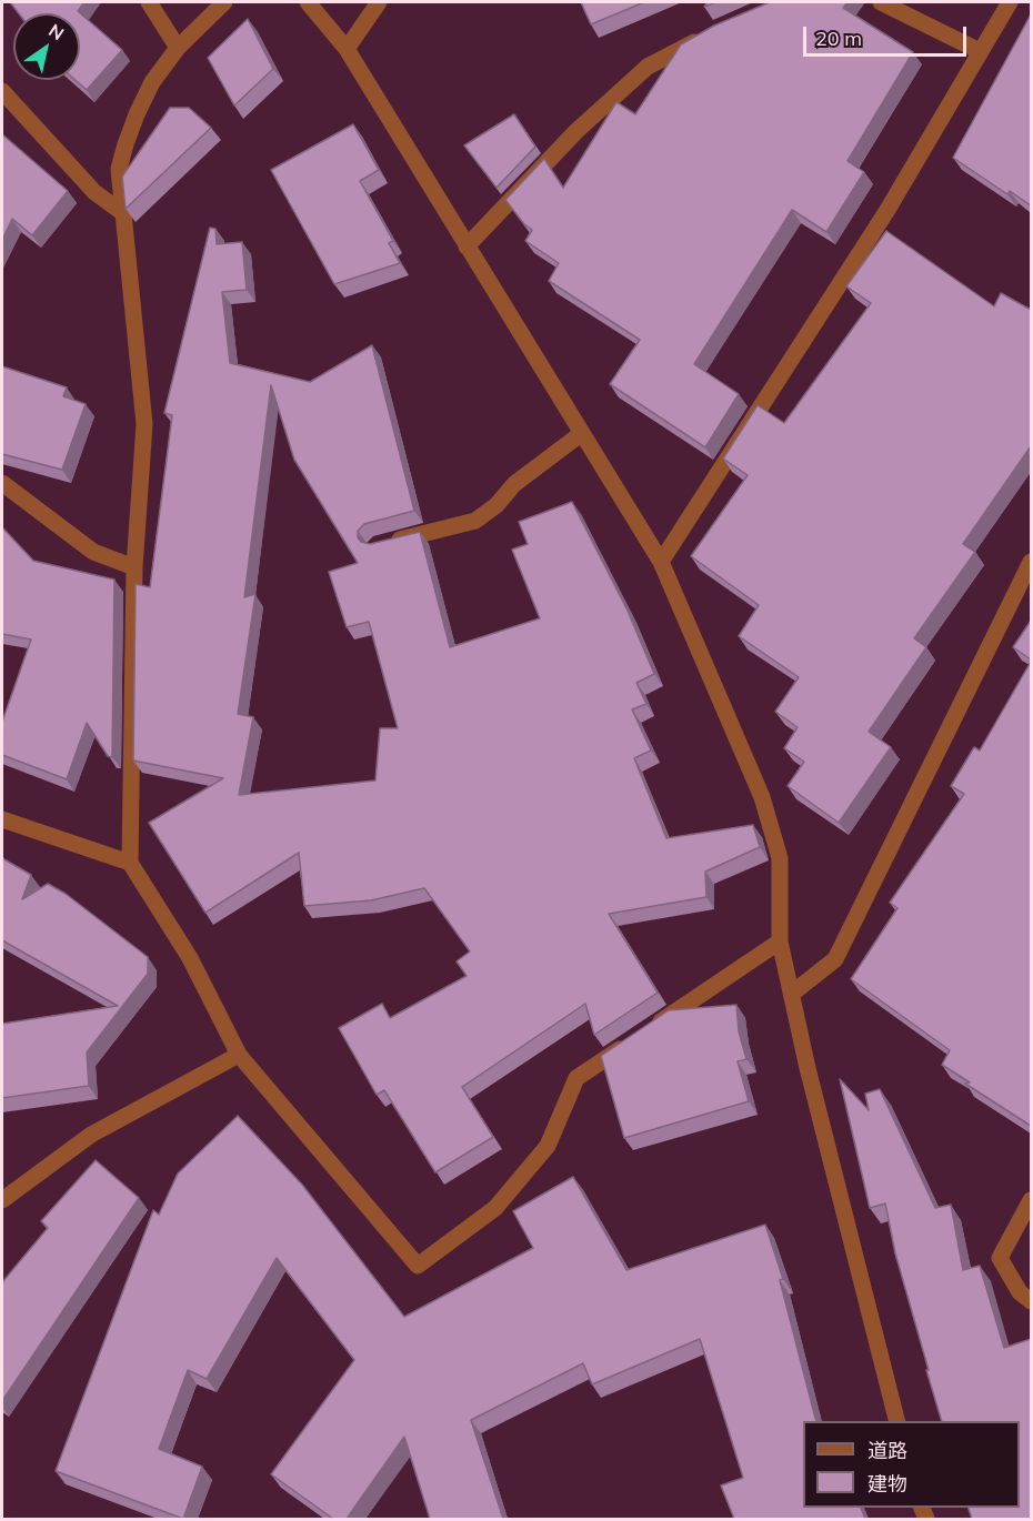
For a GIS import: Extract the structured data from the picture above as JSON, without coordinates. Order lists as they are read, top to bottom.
{
  "legend": ["道路", "建物"],
  "scale_bar": "20 m",
  "north": "top right"
}
